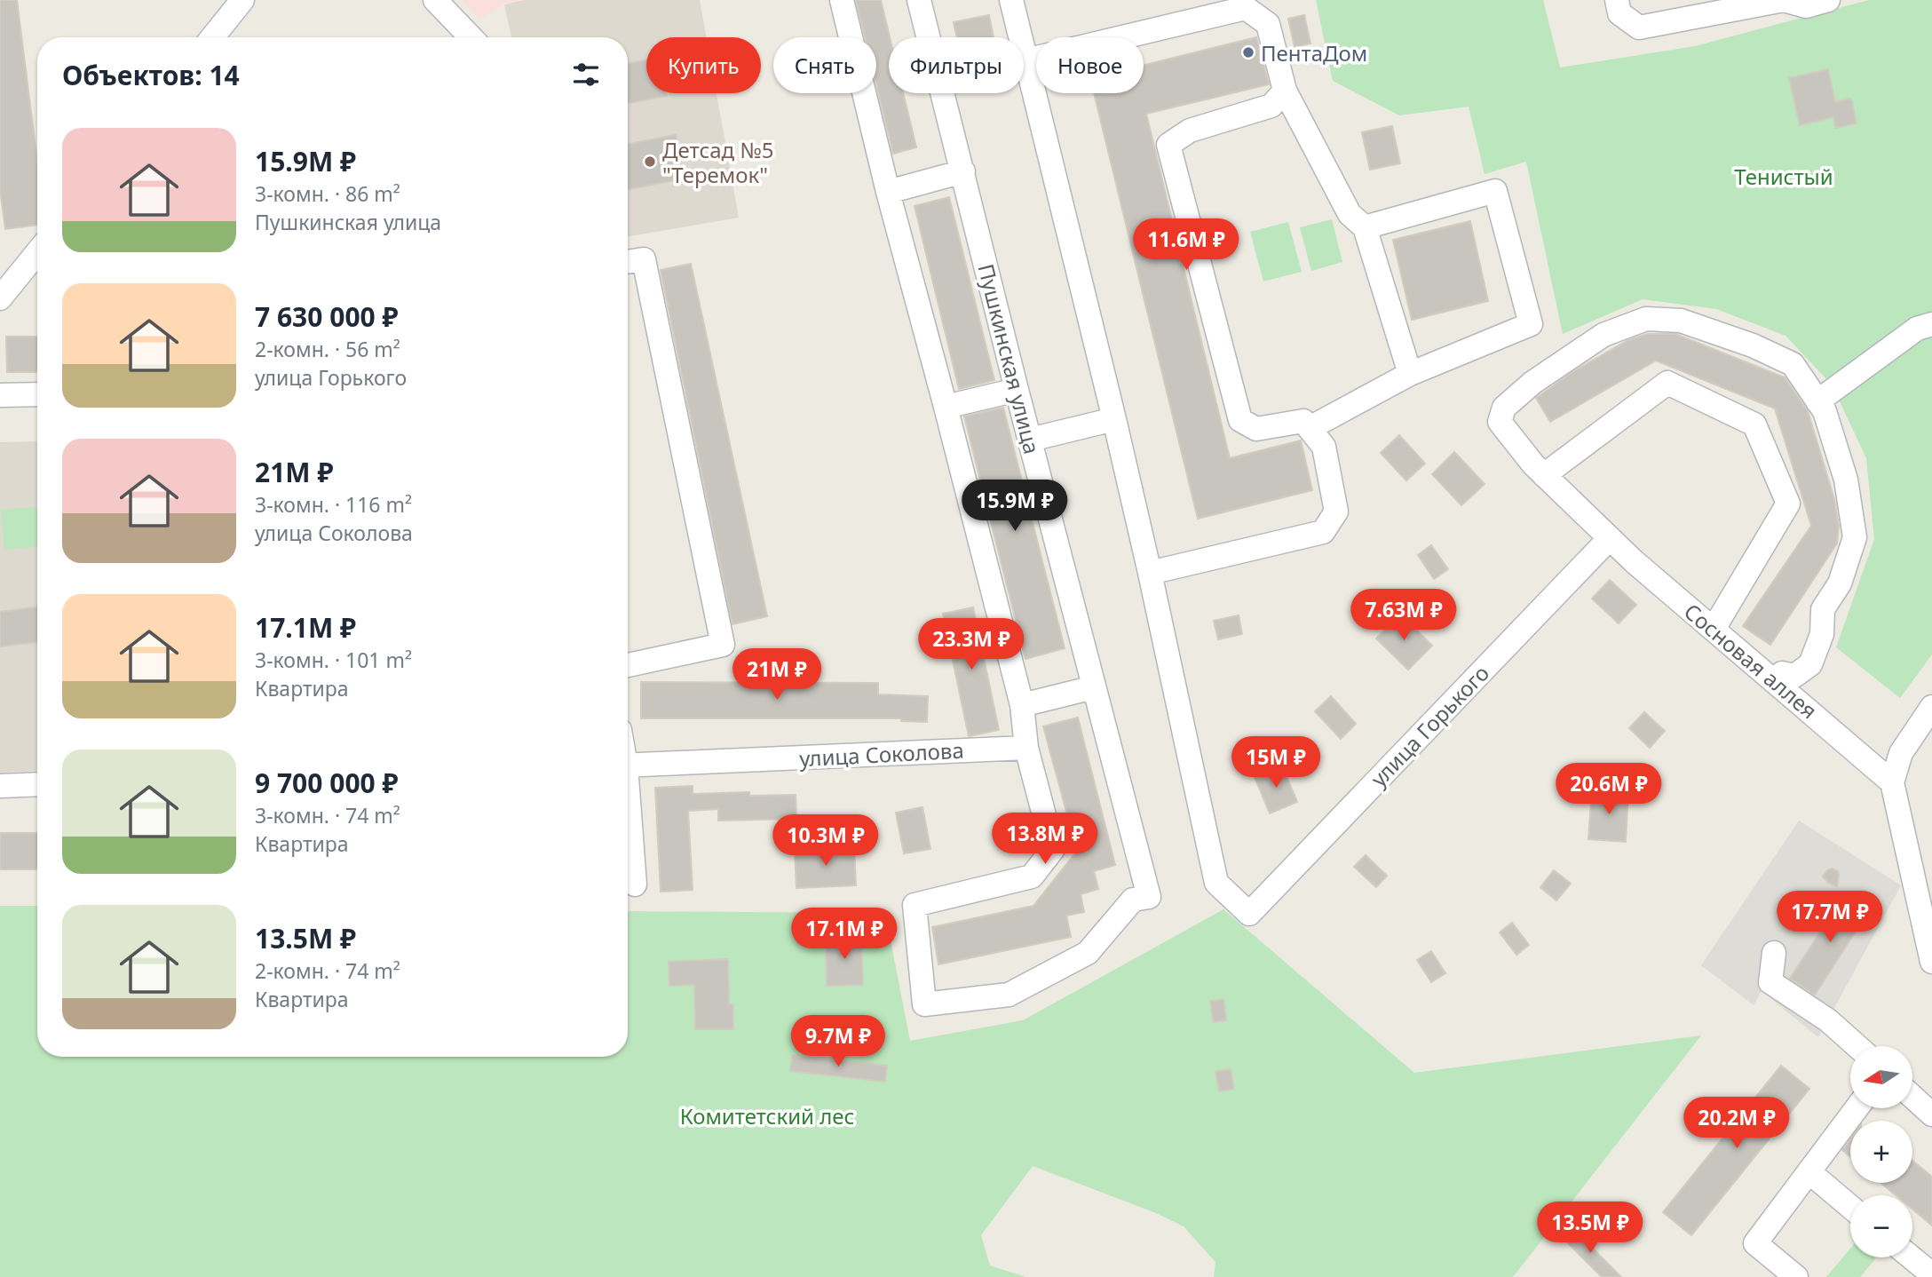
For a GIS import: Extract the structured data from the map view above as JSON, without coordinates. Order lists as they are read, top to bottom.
{
  "streets": {
    "street": [
      "Пушкинская улица",
      "Сосновая аллея",
      "улица Горького",
      "улица Соколова"
    ]
  },
  "crossings": [
    ["Пушкинская улица", "улица Соколова"],
    ["Сосновая аллея", "улица Горького"]
  ],
  "parks": ["Тенистый", "Комитетский лес"],
  "places": ["ПентаДом", "Детсад №5 \"Теремок\""],
  "north": "left",
  "page": {
    "chip": [
      "Купить",
      "Снять",
      "Фильтры",
      "Новое"
    ],
    "heading": "Объектов: 14",
    "list": [
      {
        "name": "15.9M ₽",
        "note": "3-комн. · 86 m² · Пушкинская улица"
      },
      {
        "name": "7 630 000 ₽",
        "note": "2-комн. · 56 m² · улица Горького"
      },
      {
        "name": "21M ₽",
        "note": "3-комн. · 116 m² · улица Соколова"
      },
      {
        "name": "17.1M ₽",
        "note": "3-комн. · 101 m² · Квартира"
      },
      {
        "name": "9 700 000 ₽",
        "note": "3-комн. · 74 m² · Квартира"
      },
      {
        "name": "13.5M ₽",
        "note": "2-комн. · 74 m² · Квартира"
      }
    ],
    "price": [
      "11.6M ₽",
      "15.9M ₽",
      "7.63M ₽",
      "23.3M ₽",
      "21M ₽",
      "15M ₽",
      "20.6M ₽",
      "13.8M ₽",
      "10.3M ₽",
      "17.7M ₽",
      "17.1M ₽",
      "9.7M ₽",
      "20.2M ₽",
      "13.5M ₽"
    ],
    "map_buttons": ["+", "−"]
  }
}
